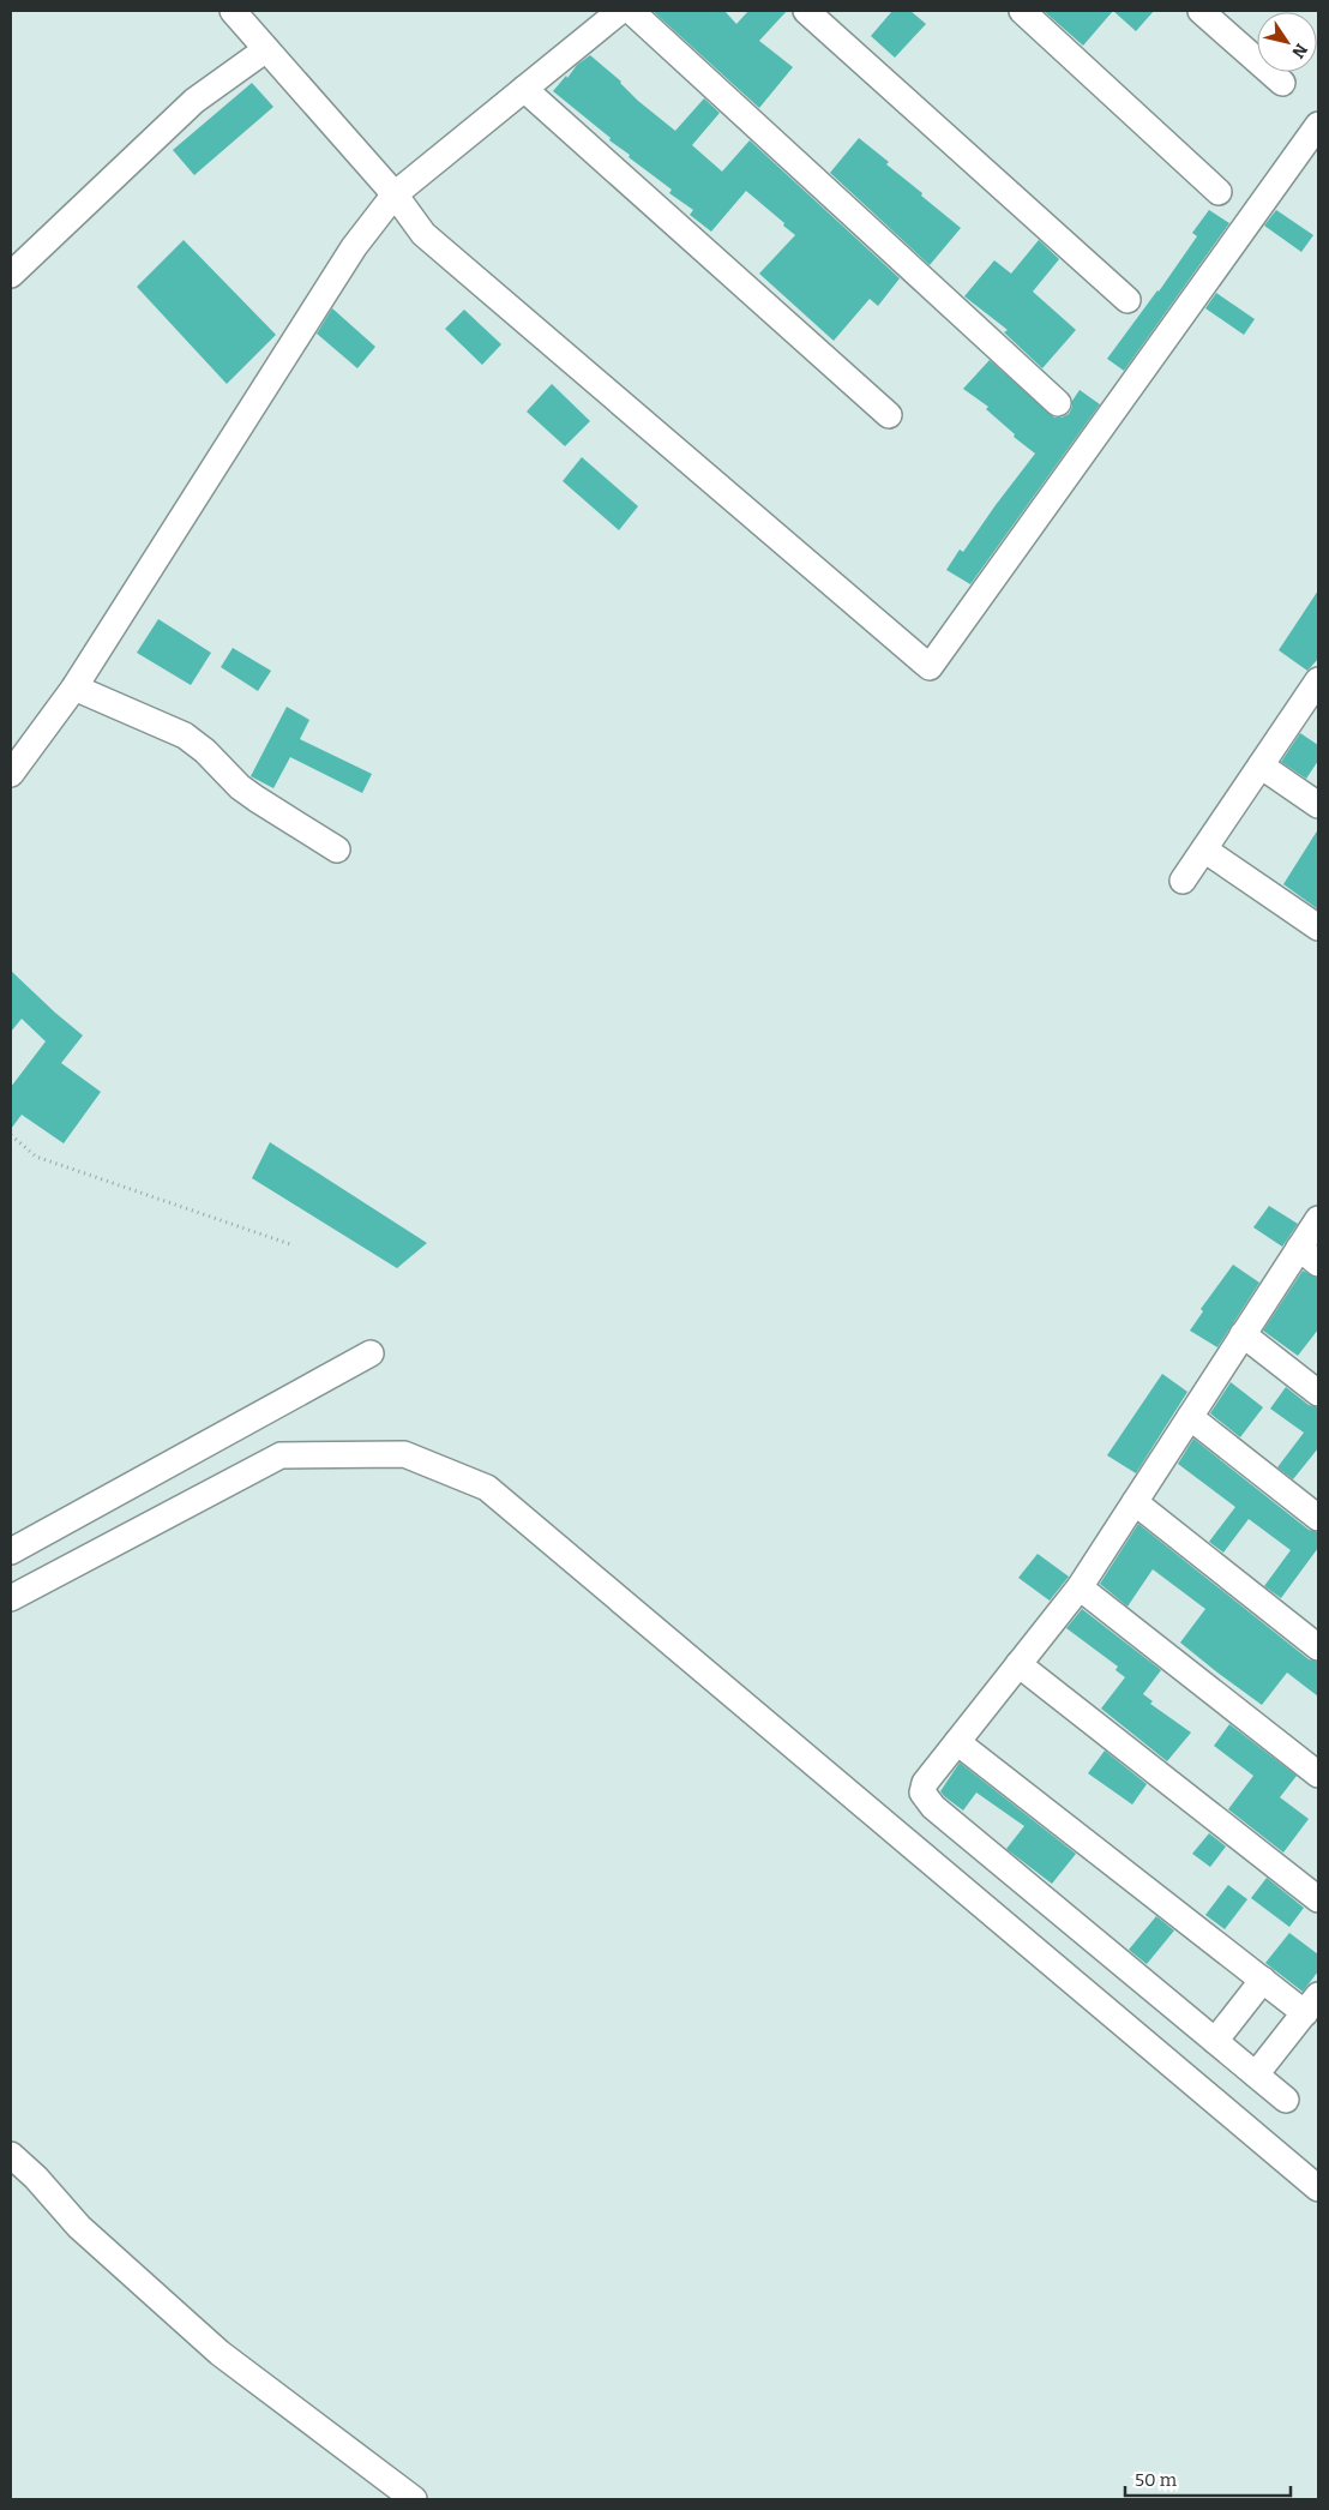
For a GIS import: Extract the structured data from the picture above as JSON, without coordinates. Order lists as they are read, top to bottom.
{
  "scale_bar": "50 m",
  "north": "bottom right"
}
